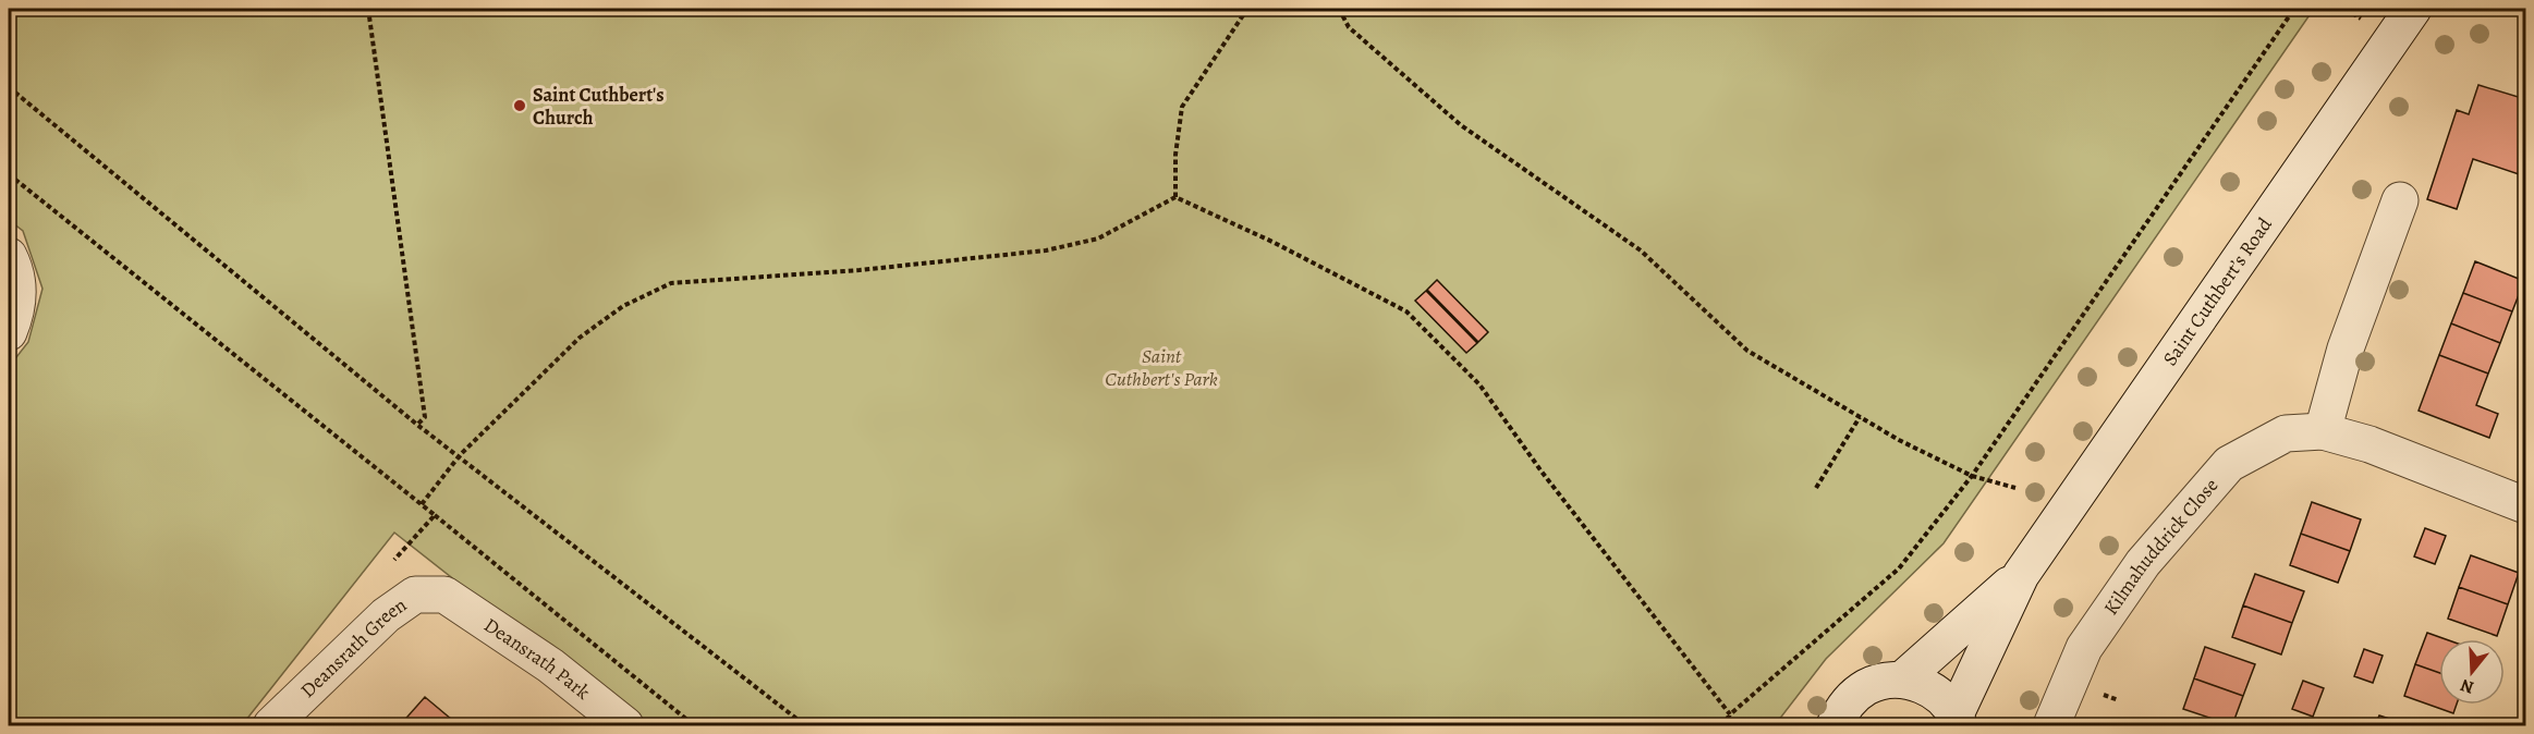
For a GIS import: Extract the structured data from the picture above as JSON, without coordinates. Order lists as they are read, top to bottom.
{
  "streets": {
    "street": [
      "Saint Cuthbert’s Road",
      "Kilmahuddrick Close",
      "Deansrath Green",
      "Deansrath Park"
    ]
  },
  "crossings": [
    ["Deansrath Green", "Deansrath Park"]
  ],
  "parks": ["Saint Cuthbert's Park"],
  "places": ["Saint Cuthbert's Church"],
  "north": "bottom"
}
